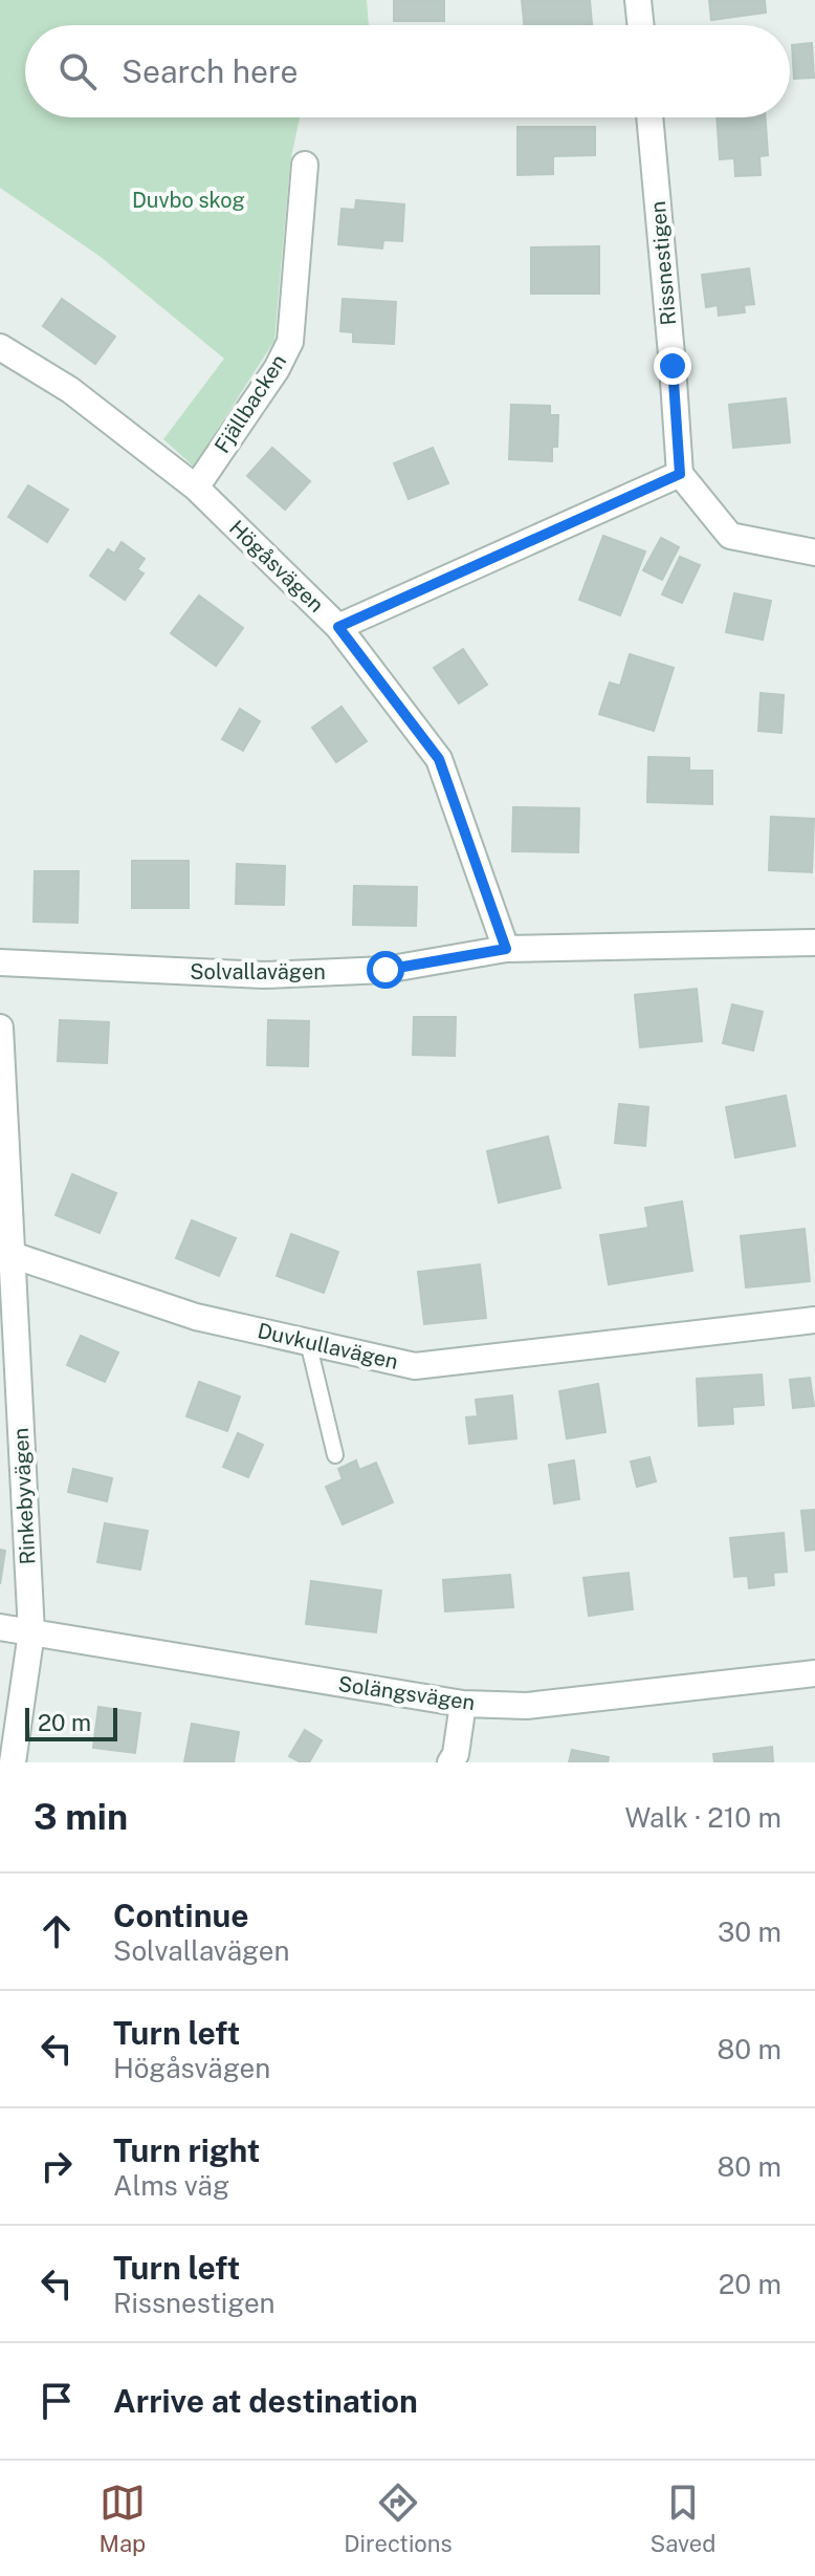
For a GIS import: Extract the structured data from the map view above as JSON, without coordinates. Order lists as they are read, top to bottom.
{
  "streets": {
    "street": [
      "Rissnestigen",
      "Fjällbacken",
      "Högåsvägen",
      "Solvallavägen",
      "Duvkullavägen",
      "Rinkebyvägen",
      "Solängsvägen"
    ]
  },
  "crossings": [
    ["Fjällbacken", "Högåsvägen"],
    ["Högåsvägen", "Solvallavägen"],
    ["Duvkullavägen", "Rinkebyvägen"],
    ["Rinkebyvägen", "Solängsvägen"]
  ],
  "parks": ["Duvbo skog"],
  "scale_bar": "20 m",
  "page": {
    "search": "Search here",
    "scale": "20 m",
    "heading": ["3 min", "Walk · 210 m"],
    "list": [
      ["Continue", "Solvallavägen", "30 m"],
      ["Turn left", "Högåsvägen", "80 m"],
      ["Turn right", "Alms väg", "80 m"],
      ["Turn left", "Rissnestigen", "20 m"],
      "Arrive at destination"
    ],
    "nav": ["Map", "Directions", "Saved"]
  }
}
